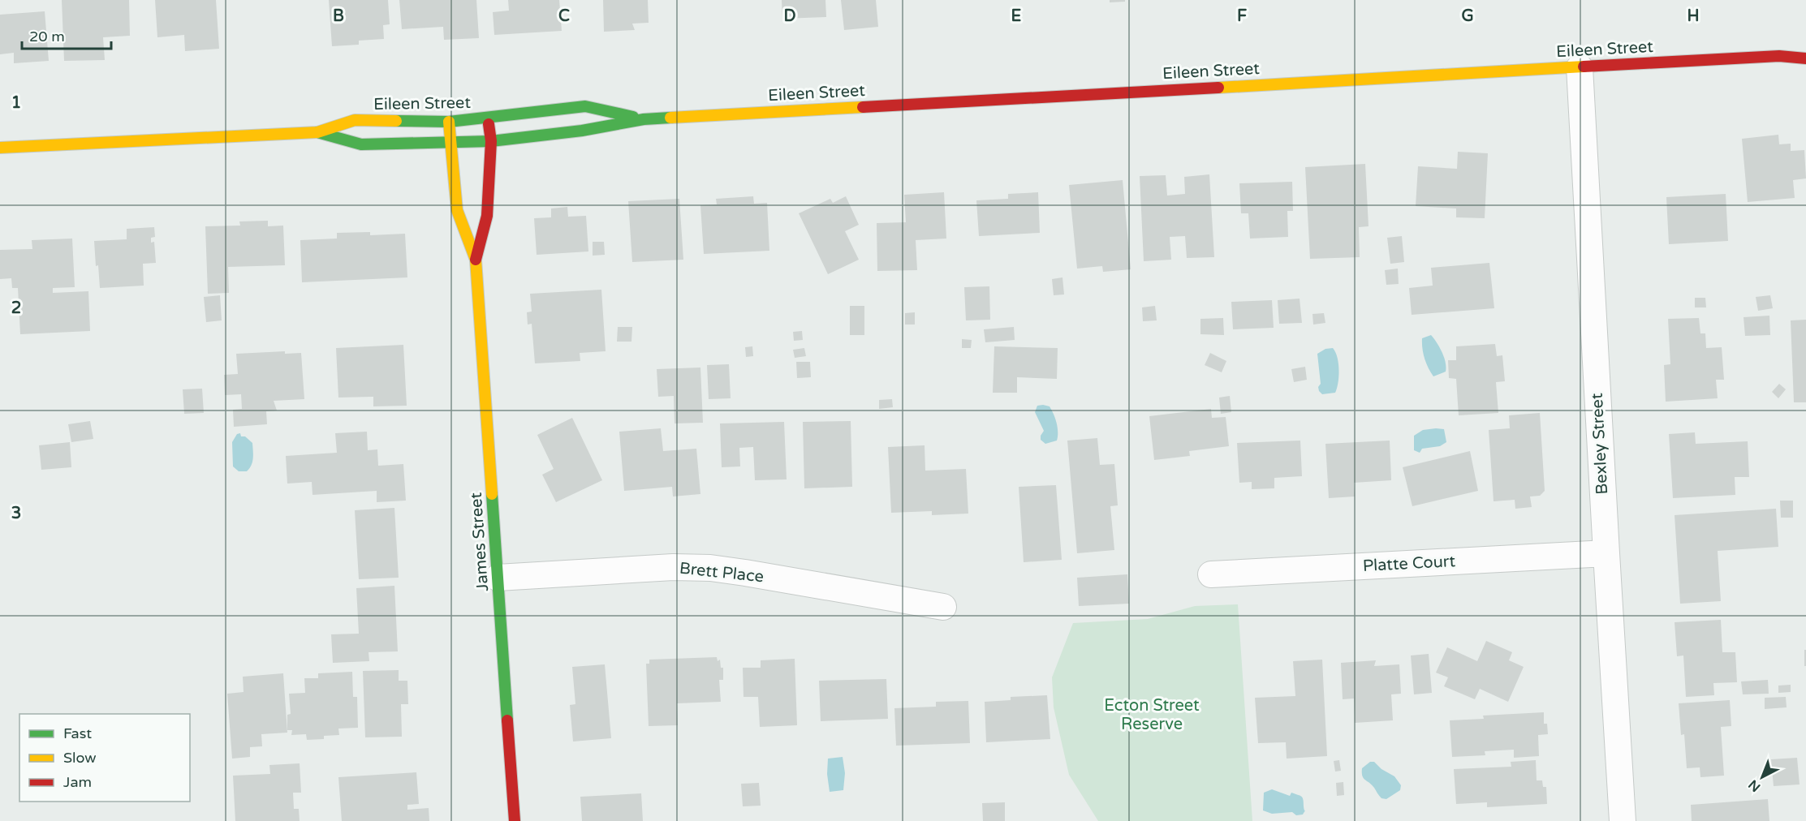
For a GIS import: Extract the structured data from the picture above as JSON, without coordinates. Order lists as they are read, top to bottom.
{
  "streets": {
    "street": [
      "Eileen Street",
      "Bexley Street",
      "James Street",
      "Platte Court",
      "Brett Place"
    ]
  },
  "crossings": [
    ["Eileen Street", "Bexley Street"],
    ["Eileen Street", "James Street"],
    ["Bexley Street", "Platte Court"],
    ["James Street", "Brett Place"]
  ],
  "parks": ["Ecton Street Reserve"],
  "legend": ["Fast", "Slow", "Jam"],
  "scale_bar": "20 m",
  "north": "bottom left",
  "grid": {
    "columns": [
      "B",
      "C",
      "D",
      "E",
      "F",
      "G",
      "H"
    ],
    "rows": ["1", "2", "3"]
  }
}
